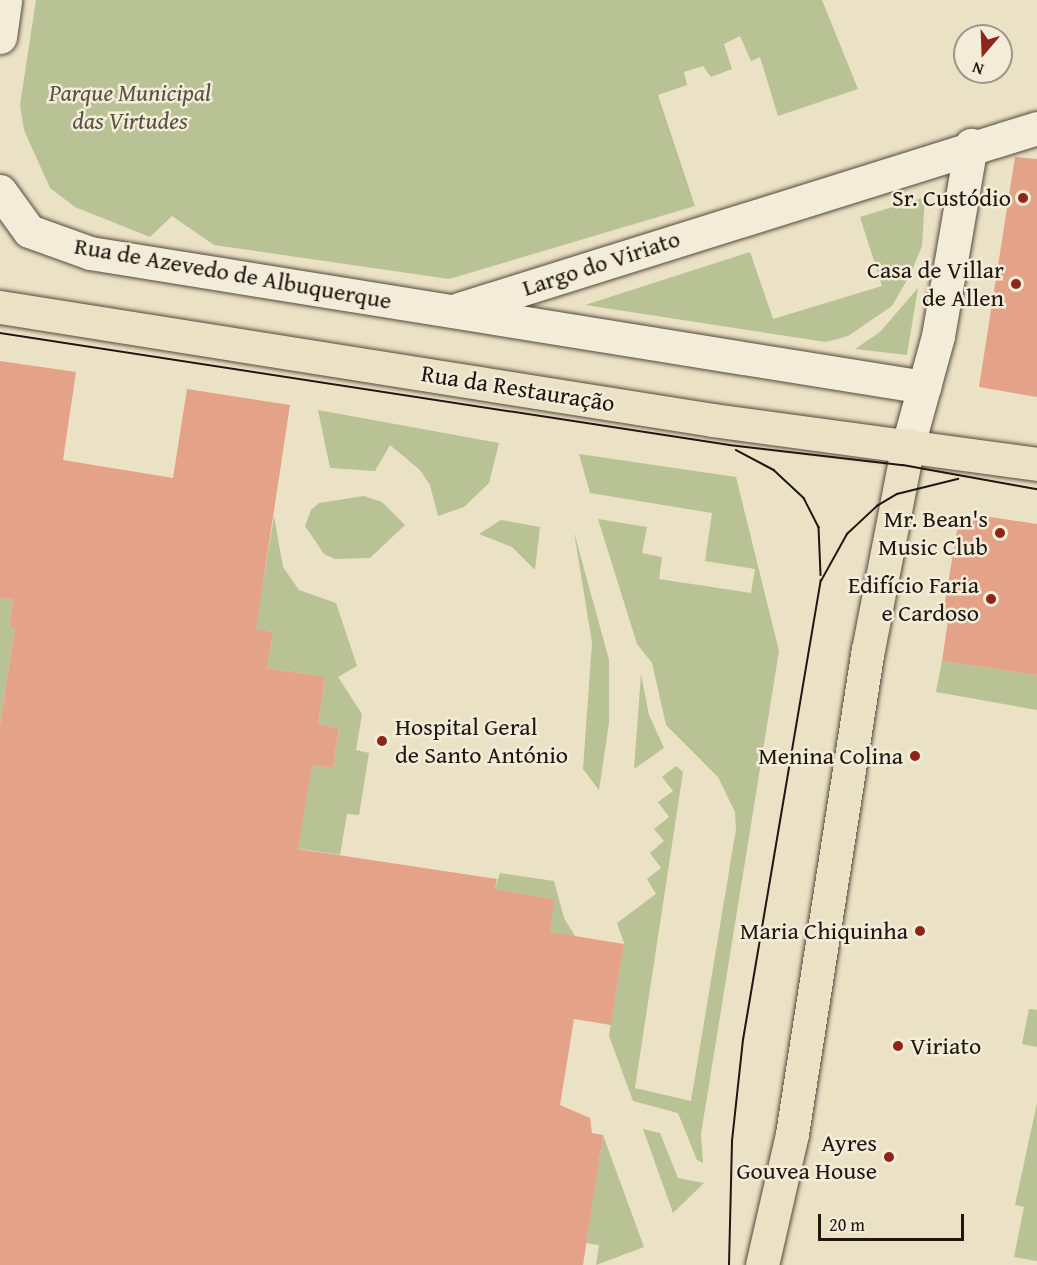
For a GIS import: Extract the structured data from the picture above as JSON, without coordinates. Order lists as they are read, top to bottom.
{
  "streets": {
    "main road": ["Rua da Restauração"],
    "street": ["Largo do Viriato", "Rua de Azevedo de Albuquerque"]
  },
  "crossings": [
    ["Largo do Viriato", "Rua de Azevedo de Albuquerque"]
  ],
  "parks": ["Parque Municipal das Virtudes"],
  "places": [
    "Sr. Custódio",
    "Casa de Villar de Allen",
    "Mr. Bean's Music Club",
    "Edifício Faria e Cardoso",
    "Hospital Geral de Santo António",
    "Menina Colina",
    "Maria Chiquinha",
    "Viriato",
    "Ayres Gouvea House"
  ],
  "scale_bar": "20 m",
  "north": "bottom"
}
